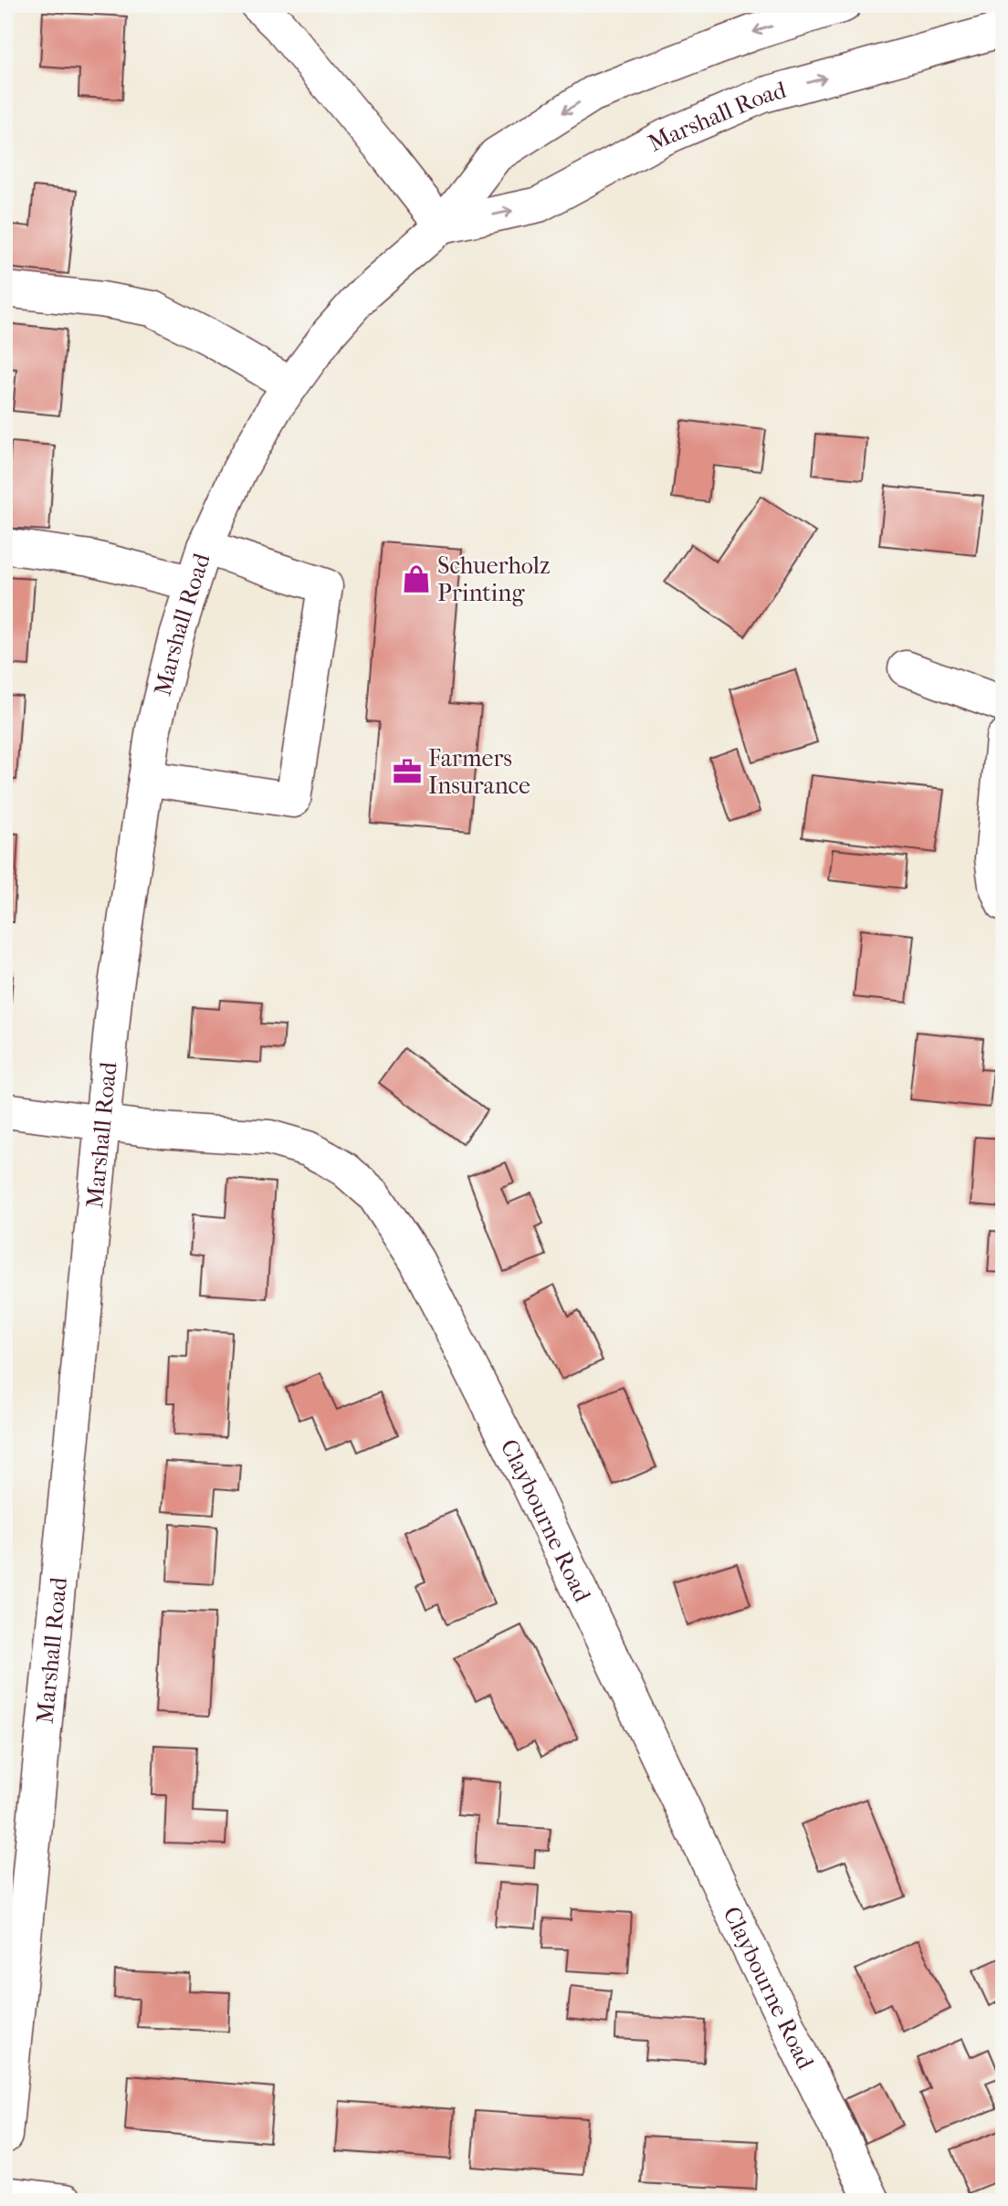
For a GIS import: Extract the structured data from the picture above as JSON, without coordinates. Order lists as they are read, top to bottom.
{
  "streets": {
    "street": ["Marshall Road", "Claybourne Road"]
  },
  "crossings": [
    ["Marshall Road", "Claybourne Road"]
  ],
  "places": {
    "shop": ["Schuerholz Printing"],
    "office": ["Farmers Insurance"]
  }
}
